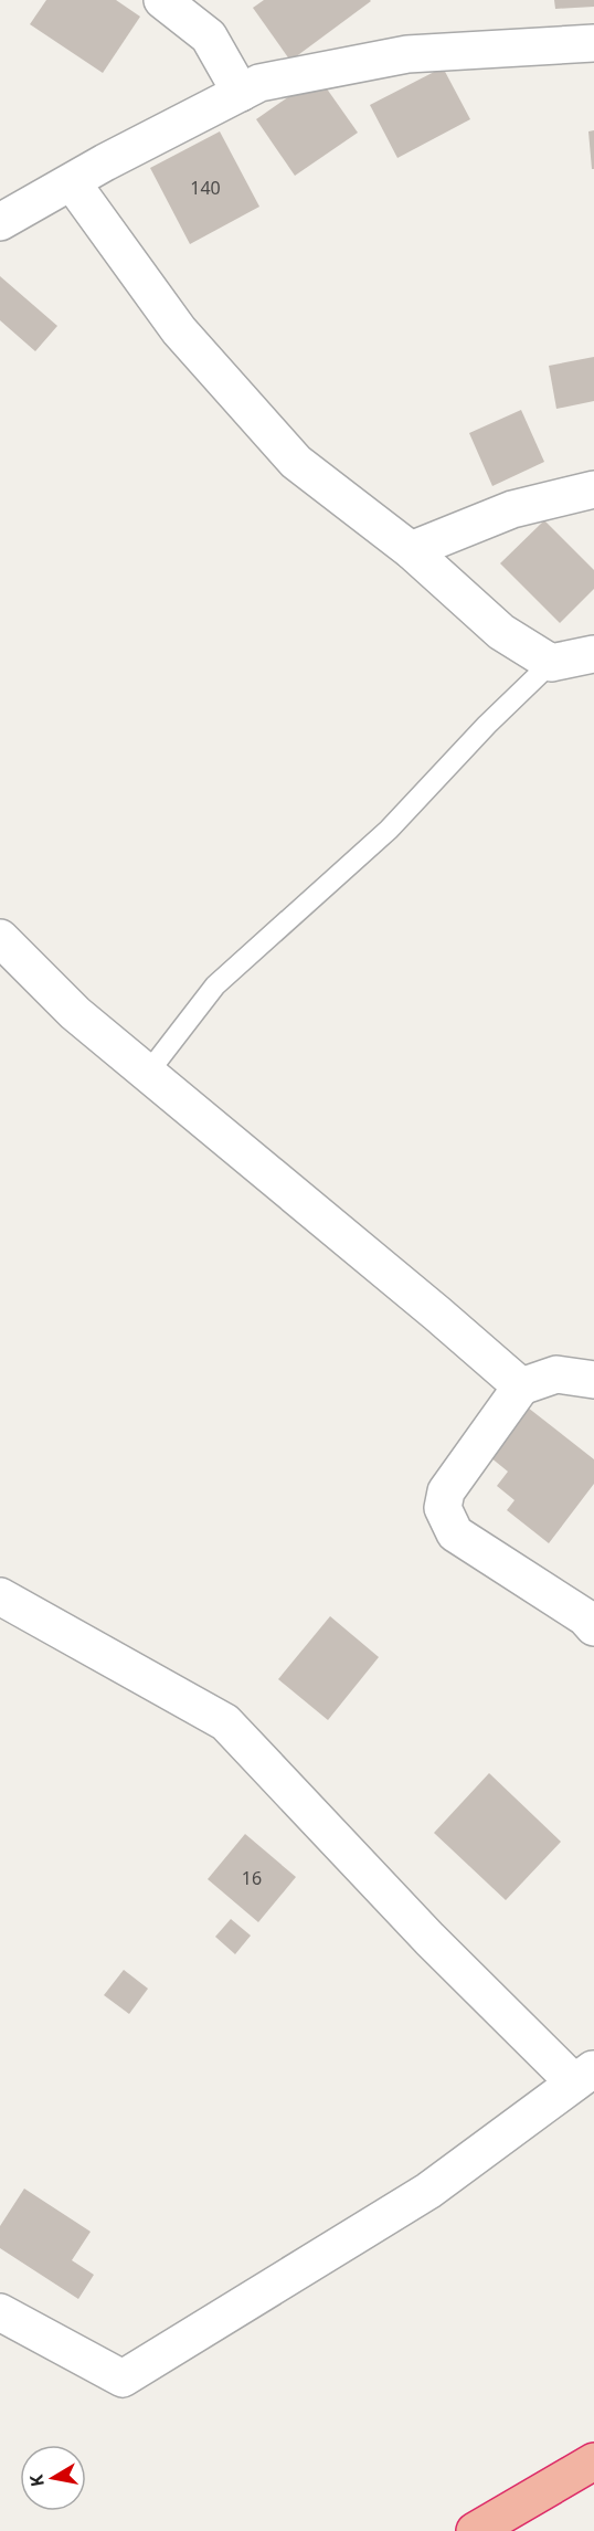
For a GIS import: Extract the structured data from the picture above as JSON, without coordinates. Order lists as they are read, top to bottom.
{
  "house_numbers": ["140", "16"],
  "north": "left"
}
